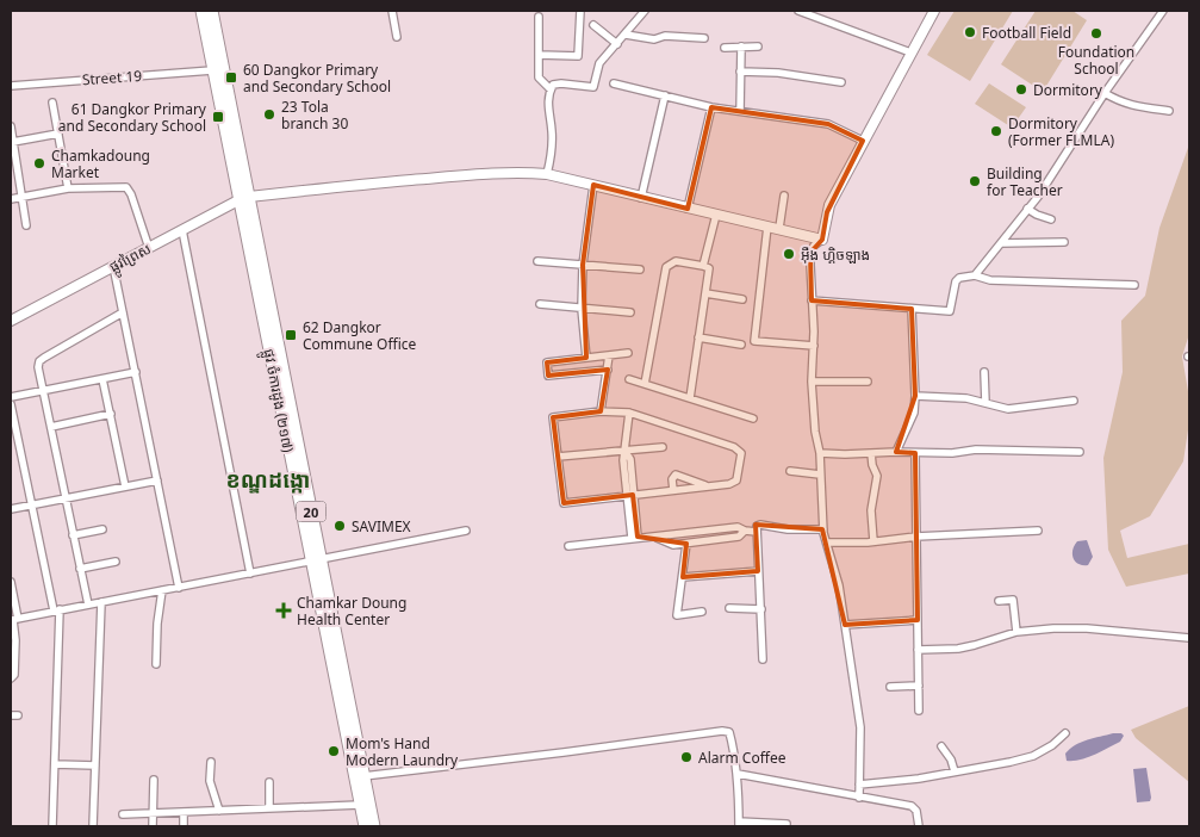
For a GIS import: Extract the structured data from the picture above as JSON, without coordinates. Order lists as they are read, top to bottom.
{
  "streets": {
    "main road": ["ផ្លូវ ចំការដូង (២១៧)", "20"],
    "street": ["Street 19", "ផ្លូវព្រៃស"]
  },
  "crossings": [
    ["Street 19", "ផ្លូវ ចំការដូង (២១៧)"],
    ["ផ្លូវព្រៃស", "ផ្លូវ ចំការដូង (២១៧)"]
  ],
  "districts": ["ខណ្ឌដង្កោ"],
  "places": {
    "other": [
      "Football Field",
      "Foundation School",
      "Dormitory",
      "23 Tola branch 30",
      "Dormitory (Former FLMLA)",
      "Chamkadoung Market",
      "Building for Teacher",
      "អ៊ឹង ហ្គិចឡាង",
      "SAVIMEX",
      "Mom's Hand Modern Laundry",
      "Alarm Coffee"
    ],
    "transit": ["60 Dangkor Primary and Secondary School", "61 Dangkor Primary and Secondary School", "62 Dangkor Commune Office"],
    "health": ["Chamkar Doung Health Center"]
  }
}
